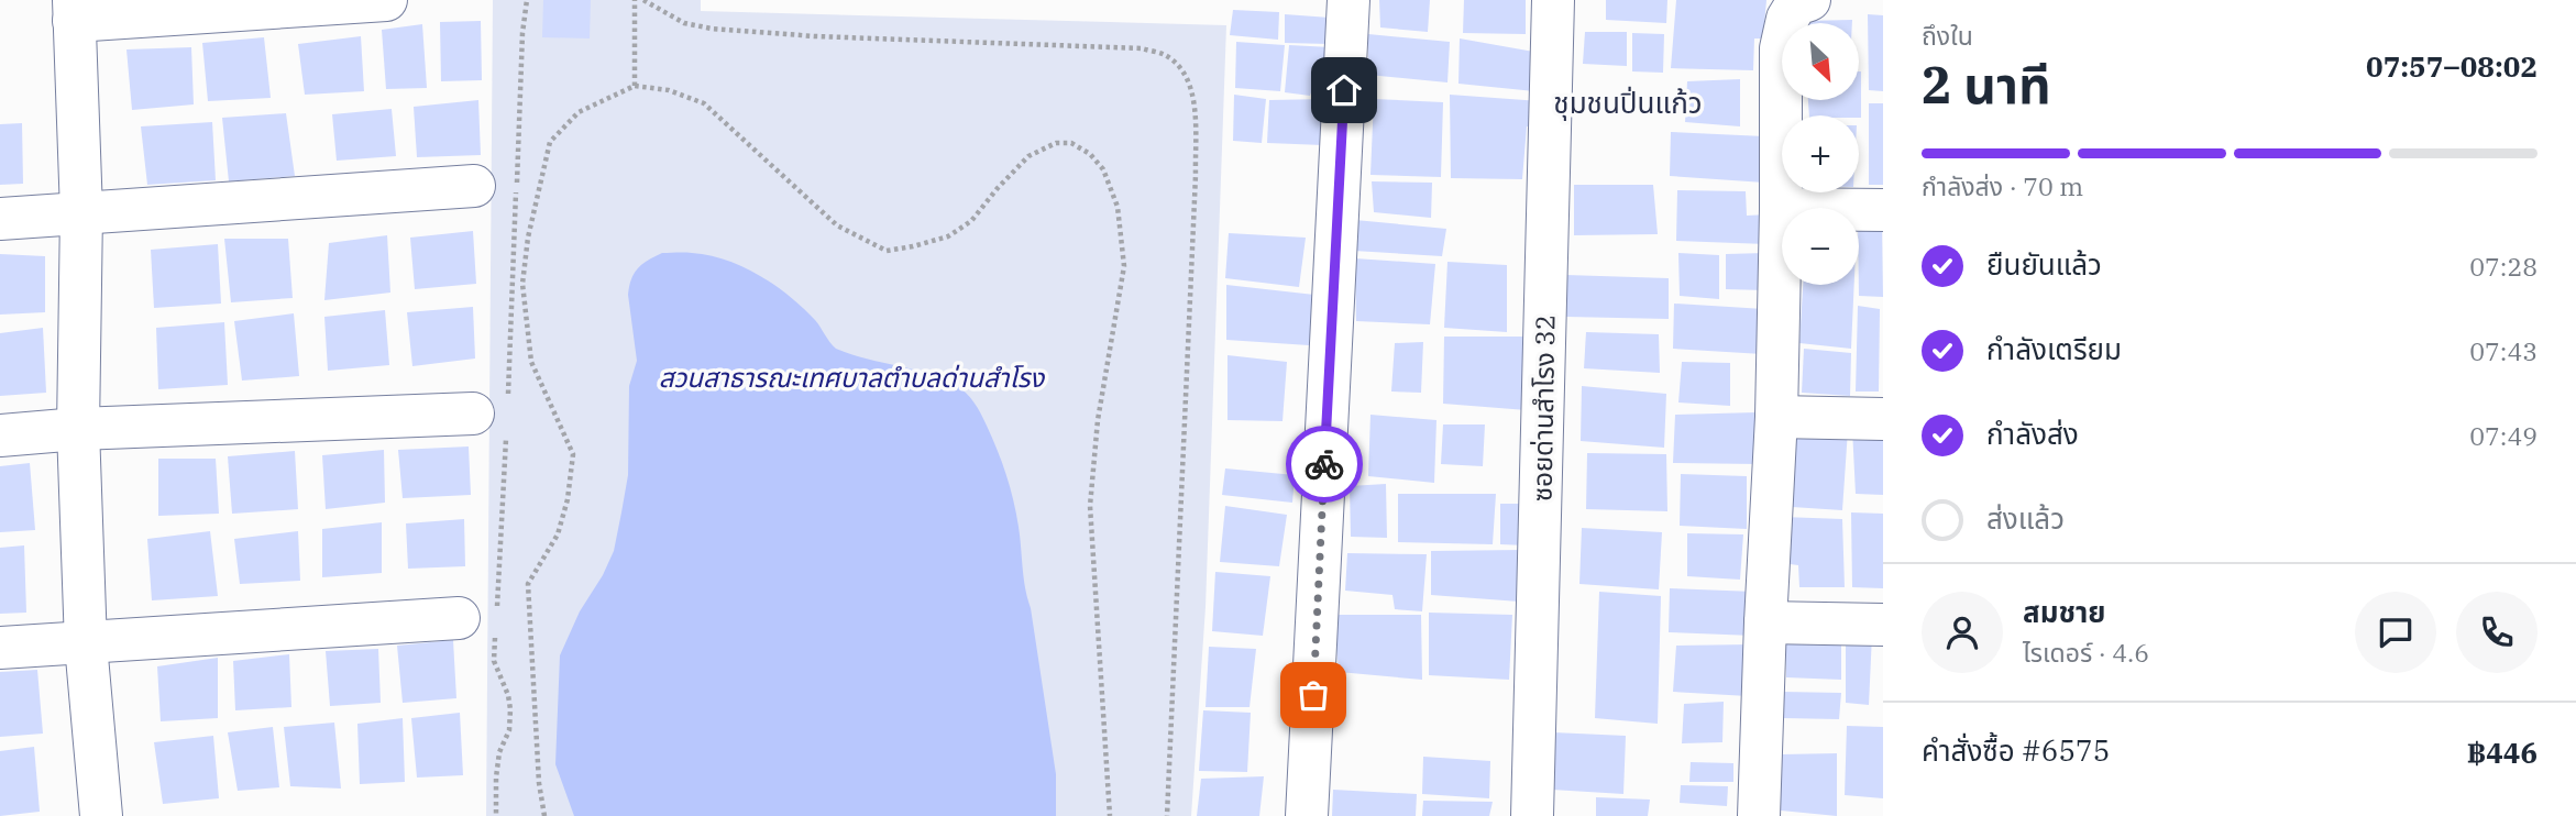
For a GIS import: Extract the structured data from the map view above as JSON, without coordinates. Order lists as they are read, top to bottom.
{
  "streets": {
    "street": ["ซอยด่านสำโรง 32"]
  },
  "districts": ["ชุมชนปิ่นแก้ว"],
  "parks": ["สวนสาธารณะเทศบาลตำบลด่านสำโรง"],
  "north": "bottom right",
  "page": {
    "heading": ["2 นาที", "ถึงใน", "07:57–08:02"],
    "panel": [
      "สมชาย",
      "ไรเดอร์ · 4.6",
      "คำสั่งซื้อ #6575",
      "฿446"
    ],
    "map_buttons": ["+", "−"],
    "bar": "กำลังส่ง · 70 m",
    "list": [
      ["ยืนยันแล้ว", "07:28"],
      ["กำลังเตรียม", "07:43"],
      ["กำลังส่ง", "07:49"],
      "ส่งแล้ว"
    ]
  }
}
